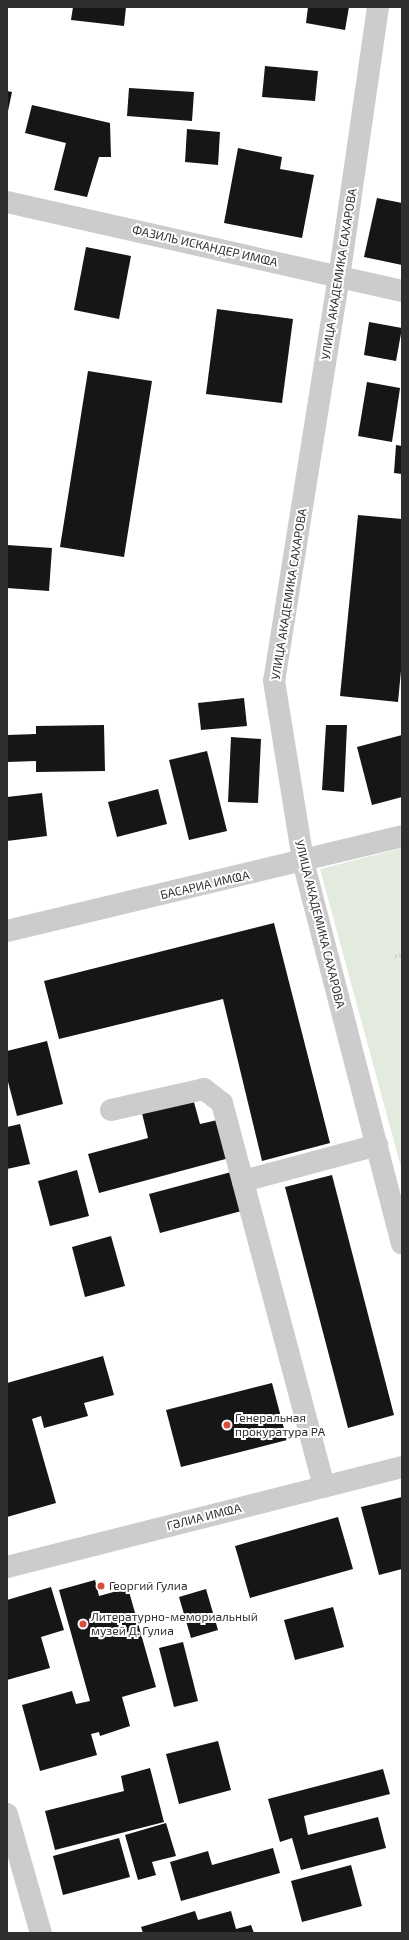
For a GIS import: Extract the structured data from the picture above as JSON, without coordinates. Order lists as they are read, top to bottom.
{
  "streets": {
    "street": [
      "ФАЗИЛЬ ИСКАНДЕР ИМҨА",
      "УЛИЦА АКАДЕМИКА САХАРОВА",
      "БАСАРИА ИМҨА",
      "ГӘЛИА ИМҨА"
    ]
  },
  "crossings": [
    ["ФАЗИЛЬ ИСКАНДЕР ИМҨА", "УЛИЦА АКАДЕМИКА САХАРОВА"],
    ["УЛИЦА АКАДЕМИКА САХАРОВА", "БАСАРИА ИМҨА"]
  ],
  "places": ["Генеральная прокуратура РА", "Георгий Гулиа", "Литературно-мемориальный музей Д. Гулиа"]
}
